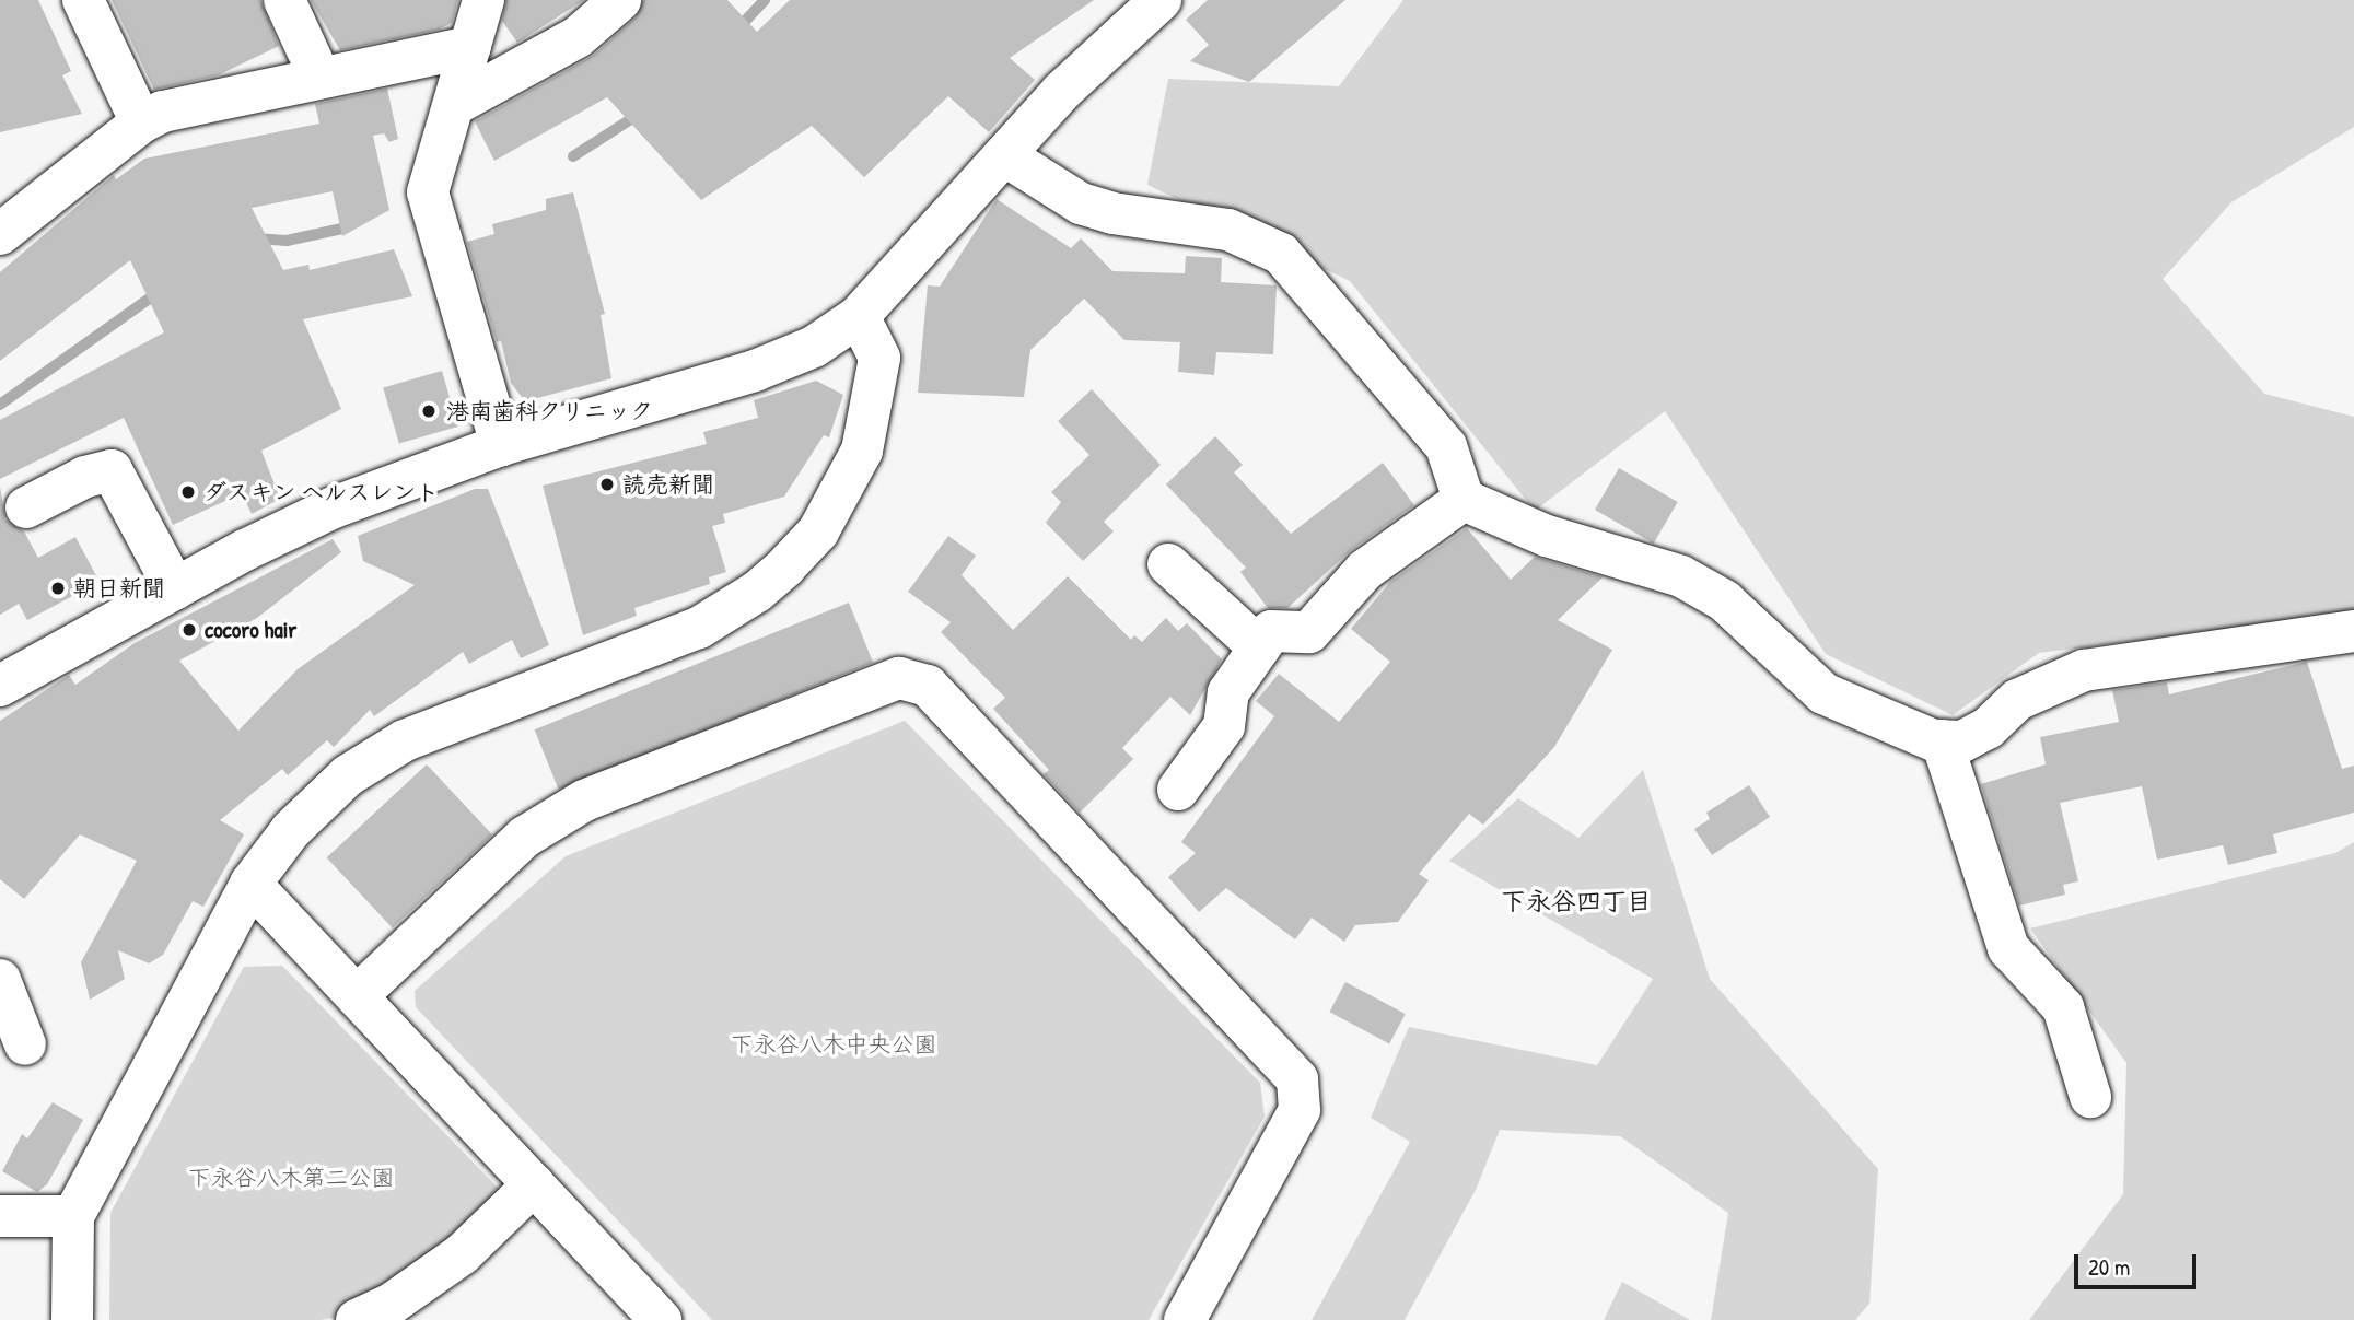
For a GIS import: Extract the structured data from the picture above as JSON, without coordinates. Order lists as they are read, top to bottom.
{
  "districts": ["下永谷四丁目"],
  "parks": ["下永谷八木中央公園", "下永谷八木第二公園"],
  "places": [
    "港南歯科クリニック",
    "読売新聞",
    "ダスキン ヘルスレント",
    "朝日新聞",
    "cocoro hair"
  ],
  "scale_bar": "20 m"
}
